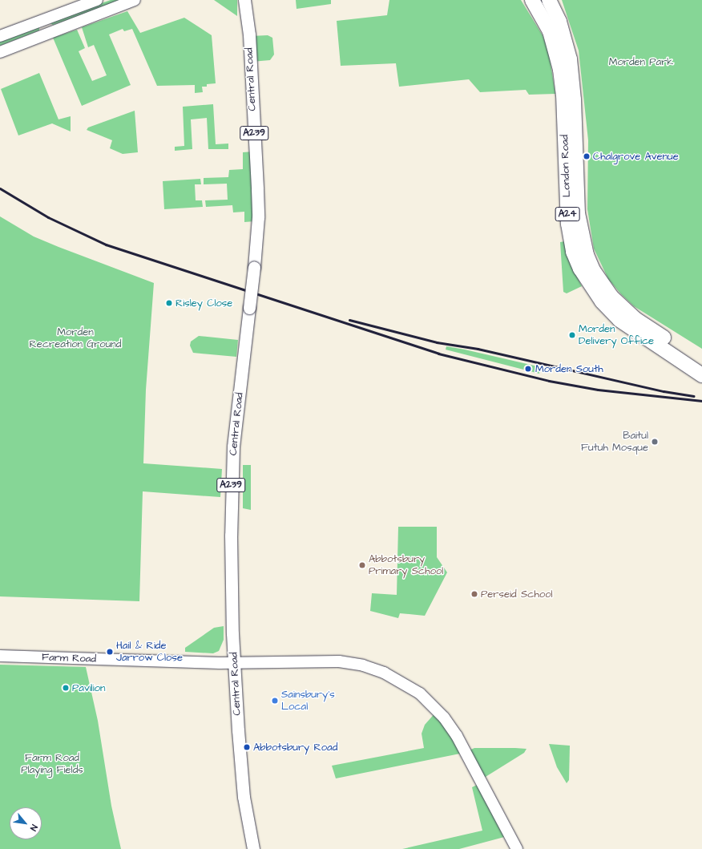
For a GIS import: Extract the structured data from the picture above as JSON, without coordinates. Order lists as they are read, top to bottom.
{
  "streets": {
    "highway": ["London Road", "A24"],
    "main road": ["Central Road", "A239"],
    "street": ["Farm Road"]
  },
  "crossings": [
    ["Central Road", "Farm Road"]
  ],
  "parks": ["Morden Park", "Morden Recreation Ground", "Farm Road Playing Fields"],
  "places": [
    "Chalgrove Avenue",
    "Risley Close",
    "Morden Delivery Office",
    "Morden South",
    "Baitul Futuh Mosque",
    "Abbotsbury Primary School",
    "Perseid School",
    "Hail & Ride Jarrow Close",
    "Pavilion",
    "Sainsbury's Local",
    "Abbotsbury Road"
  ],
  "north": "bottom right"
}
